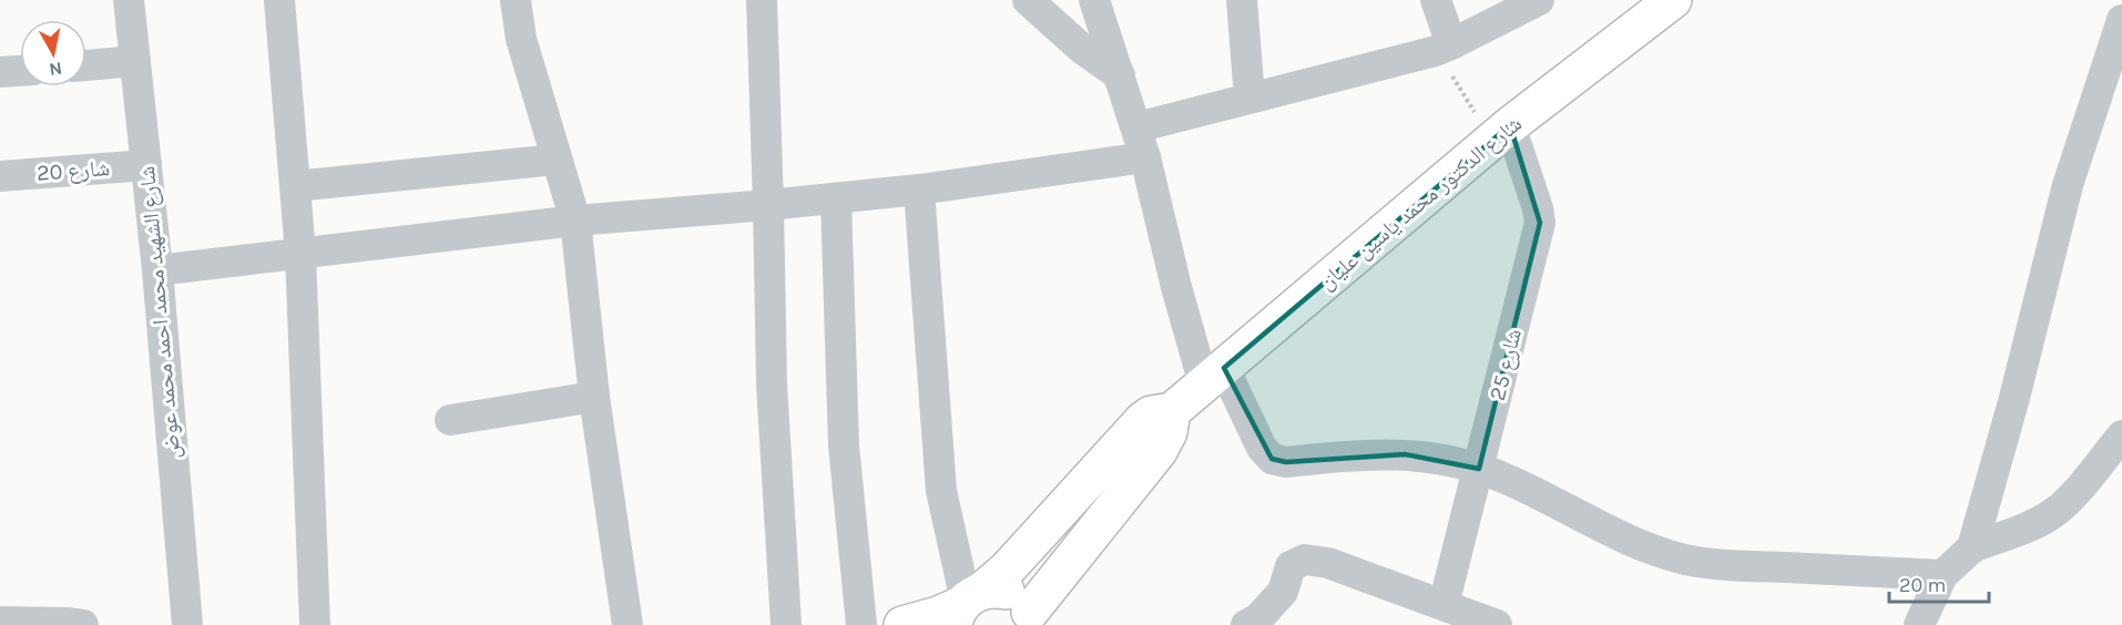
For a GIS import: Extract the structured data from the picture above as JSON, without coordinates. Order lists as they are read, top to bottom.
{
  "streets": {
    "main road": ["شارع الدكتور محمد ياسين عليان"],
    "street": ["شارع 20", "شارع الشهيد محمد احمد محمد عوض", "شارع 25"]
  },
  "crossings": [
    ["شارع 20", "شارع الشهيد محمد احمد محمد عوض"],
    ["شارع الدكتور محمد ياسين عليان", "شارع 25"]
  ],
  "scale_bar": "20 m",
  "north": "bottom"
}
